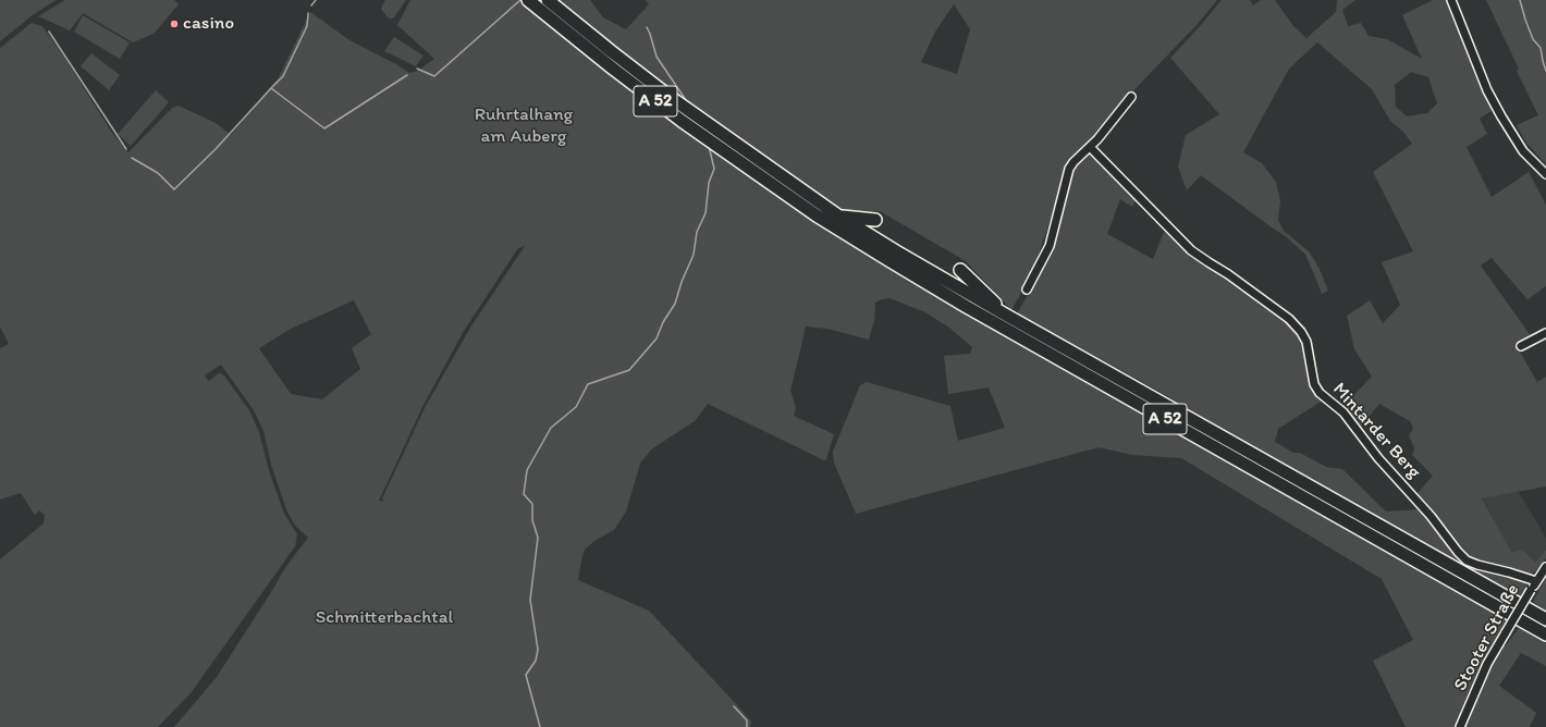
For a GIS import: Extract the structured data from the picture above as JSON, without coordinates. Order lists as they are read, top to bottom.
{
  "streets": {
    "highway": ["A 52"],
    "street": ["Mintarder Berg", "Stooter Straße"]
  },
  "crossings": [
    ["Mintarder Berg", "Stooter Straße"]
  ],
  "parks": ["Ruhrtalhang am Auberg", "Schmitterbachtal"],
  "places": ["casino"]
}
